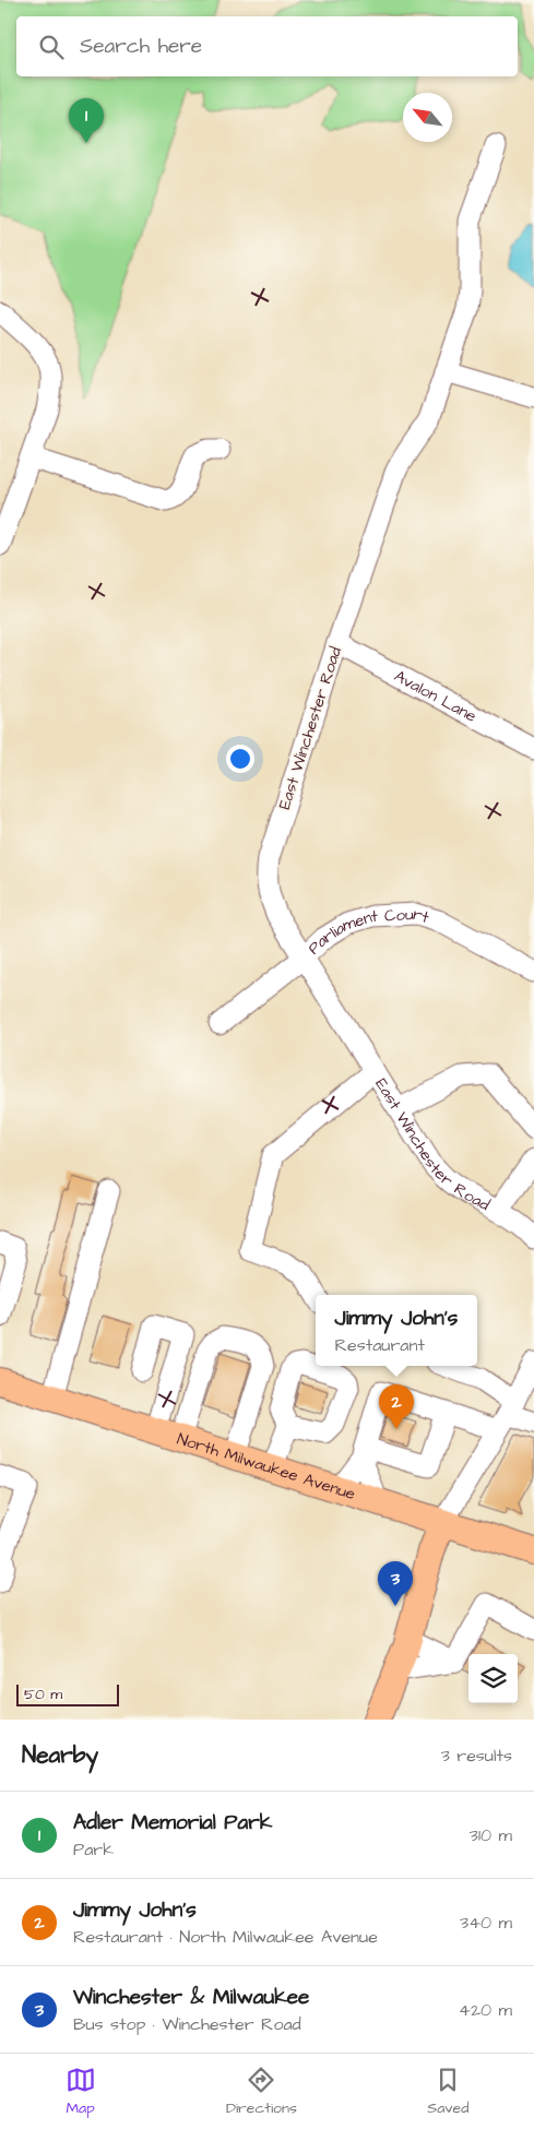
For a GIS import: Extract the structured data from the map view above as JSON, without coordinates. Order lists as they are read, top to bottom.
{
  "streets": {
    "main road": ["North Milwaukee Avenue"],
    "street": ["Avalon Lane", "East Winchester Road", "Parliament Court"]
  },
  "crossings": [
    ["Avalon Lane", "East Winchester Road"],
    ["East Winchester Road", "Parliament Court"]
  ],
  "scale_bar": "50 m",
  "north": "top left",
  "page": {
    "search": "Search here",
    "pins": ["1", "2", "3"],
    "popup": ["Jimmy John's", "Restaurant"],
    "scale": "50 m",
    "heading": ["Nearby", "3 results"],
    "list": [
      {
        "mark": "1",
        "name": "Adler Memorial Park",
        "note": "Park",
        "value": "310 m"
      },
      {
        "mark": "2",
        "name": "Jimmy John's",
        "note": "Restaurant · North Milwaukee Avenue",
        "value": "340 m"
      },
      {
        "mark": "3",
        "name": "Winchester & Milwaukee",
        "note": "Bus stop · Winchester Road",
        "value": "420 m"
      }
    ],
    "nav": ["Map", "Directions", "Saved"]
  }
}
